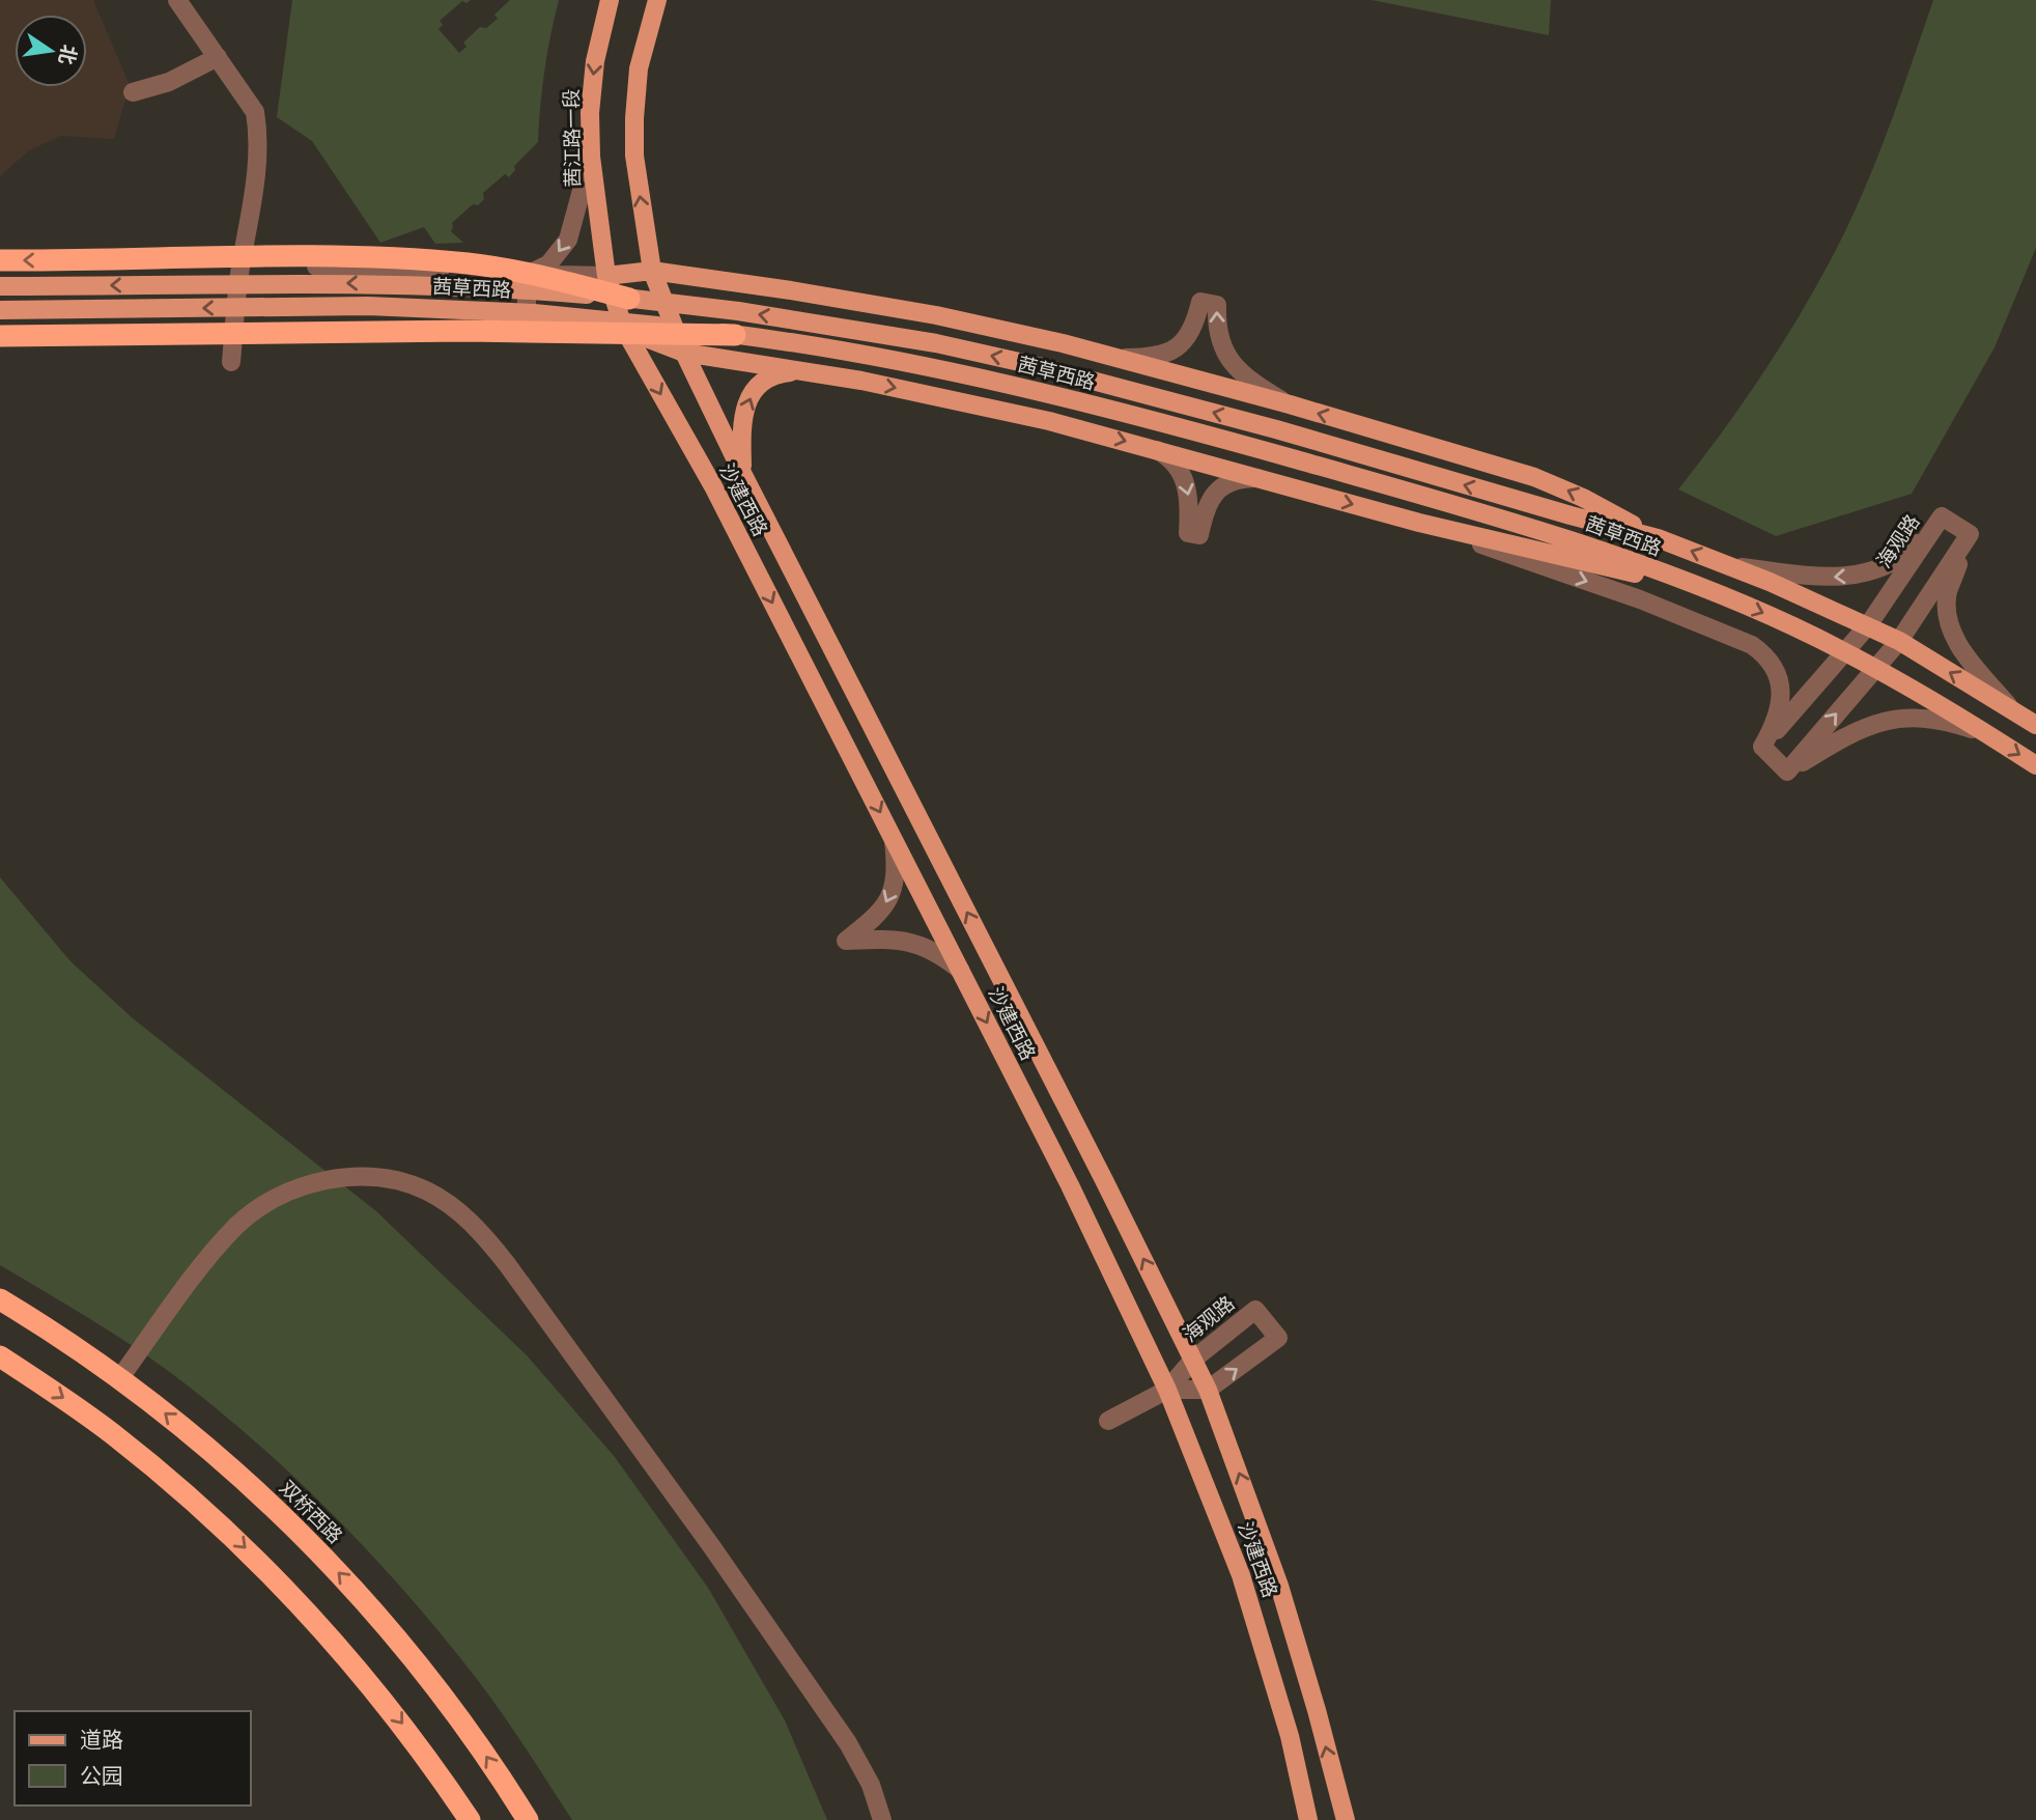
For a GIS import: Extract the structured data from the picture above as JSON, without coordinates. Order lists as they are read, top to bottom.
{
  "streets": {
    "highway": ["双桥西路"],
    "main road": ["茜江路一段", "茜草西路", "沙建西路"],
    "street": ["海观路"]
  },
  "crossings": [
    ["茜江路一段", "沙建西路"],
    ["茜草西路", "海观路"],
    ["沙建西路", "海观路"]
  ],
  "legend": ["道路", "公园"],
  "north": "right"
}
